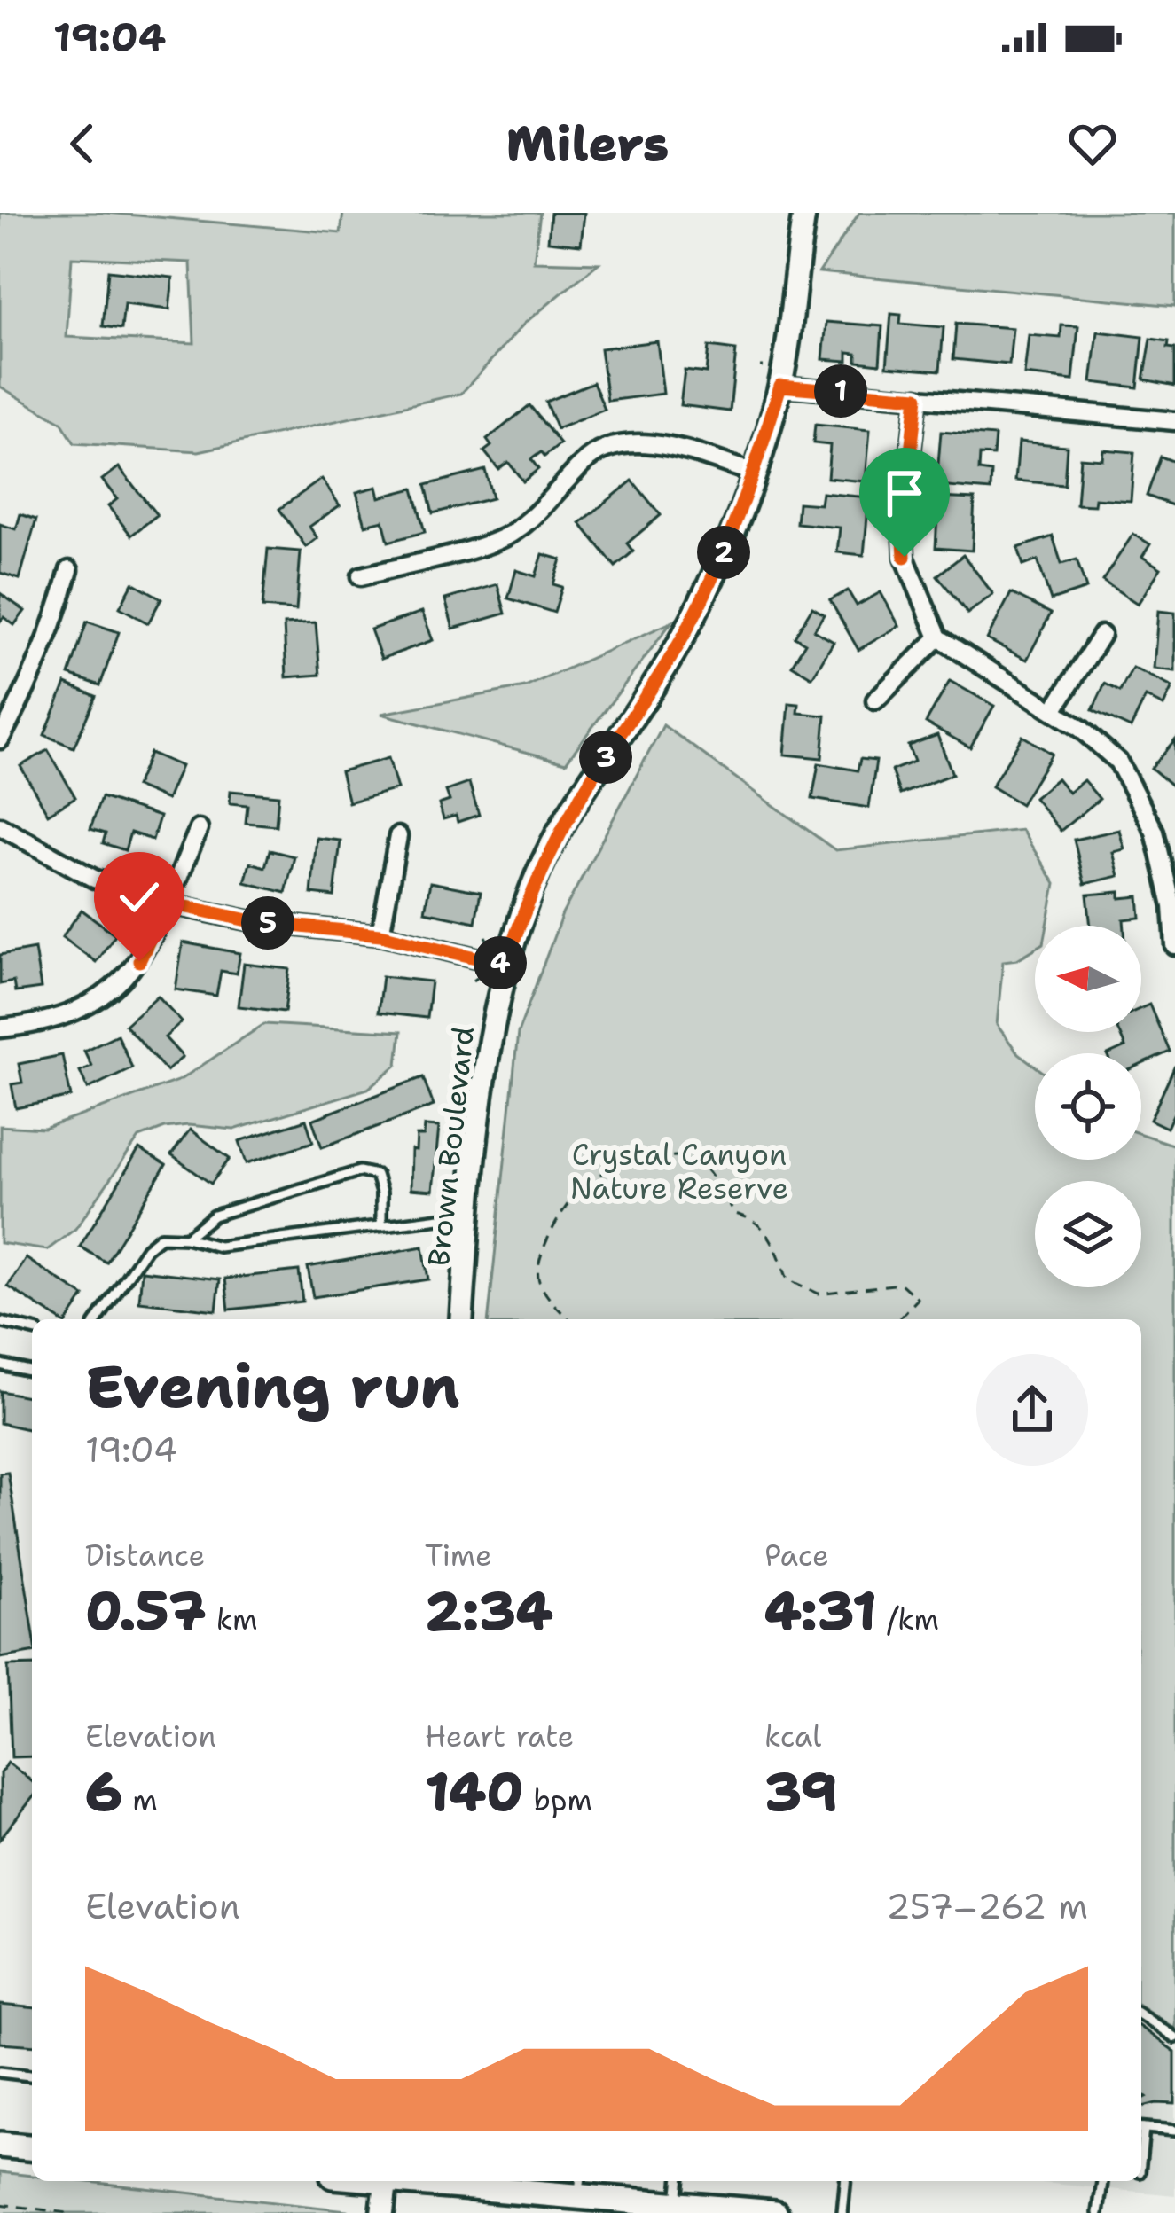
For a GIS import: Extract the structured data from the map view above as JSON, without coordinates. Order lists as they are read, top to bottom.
{
  "streets": {
    "street": ["Brown Boulevard"]
  },
  "parks": ["Crystal Canyon Nature Reserve"],
  "north": "left",
  "page": {
    "status": "19:04",
    "header": "Milers",
    "pins": [
      "1",
      "2",
      "3",
      "5",
      "4"
    ],
    "heading": ["Evening run", "19:04"],
    "stats": [
      ["Distance", "0.57 km"],
      ["Time", "2:34"],
      ["Pace", "4:31 /km"],
      ["Elevation", "6 m"],
      ["Heart rate", "140 bpm"],
      ["kcal", "39"]
    ],
    "chart": ["Elevation", "257–262 m"]
  }
}
